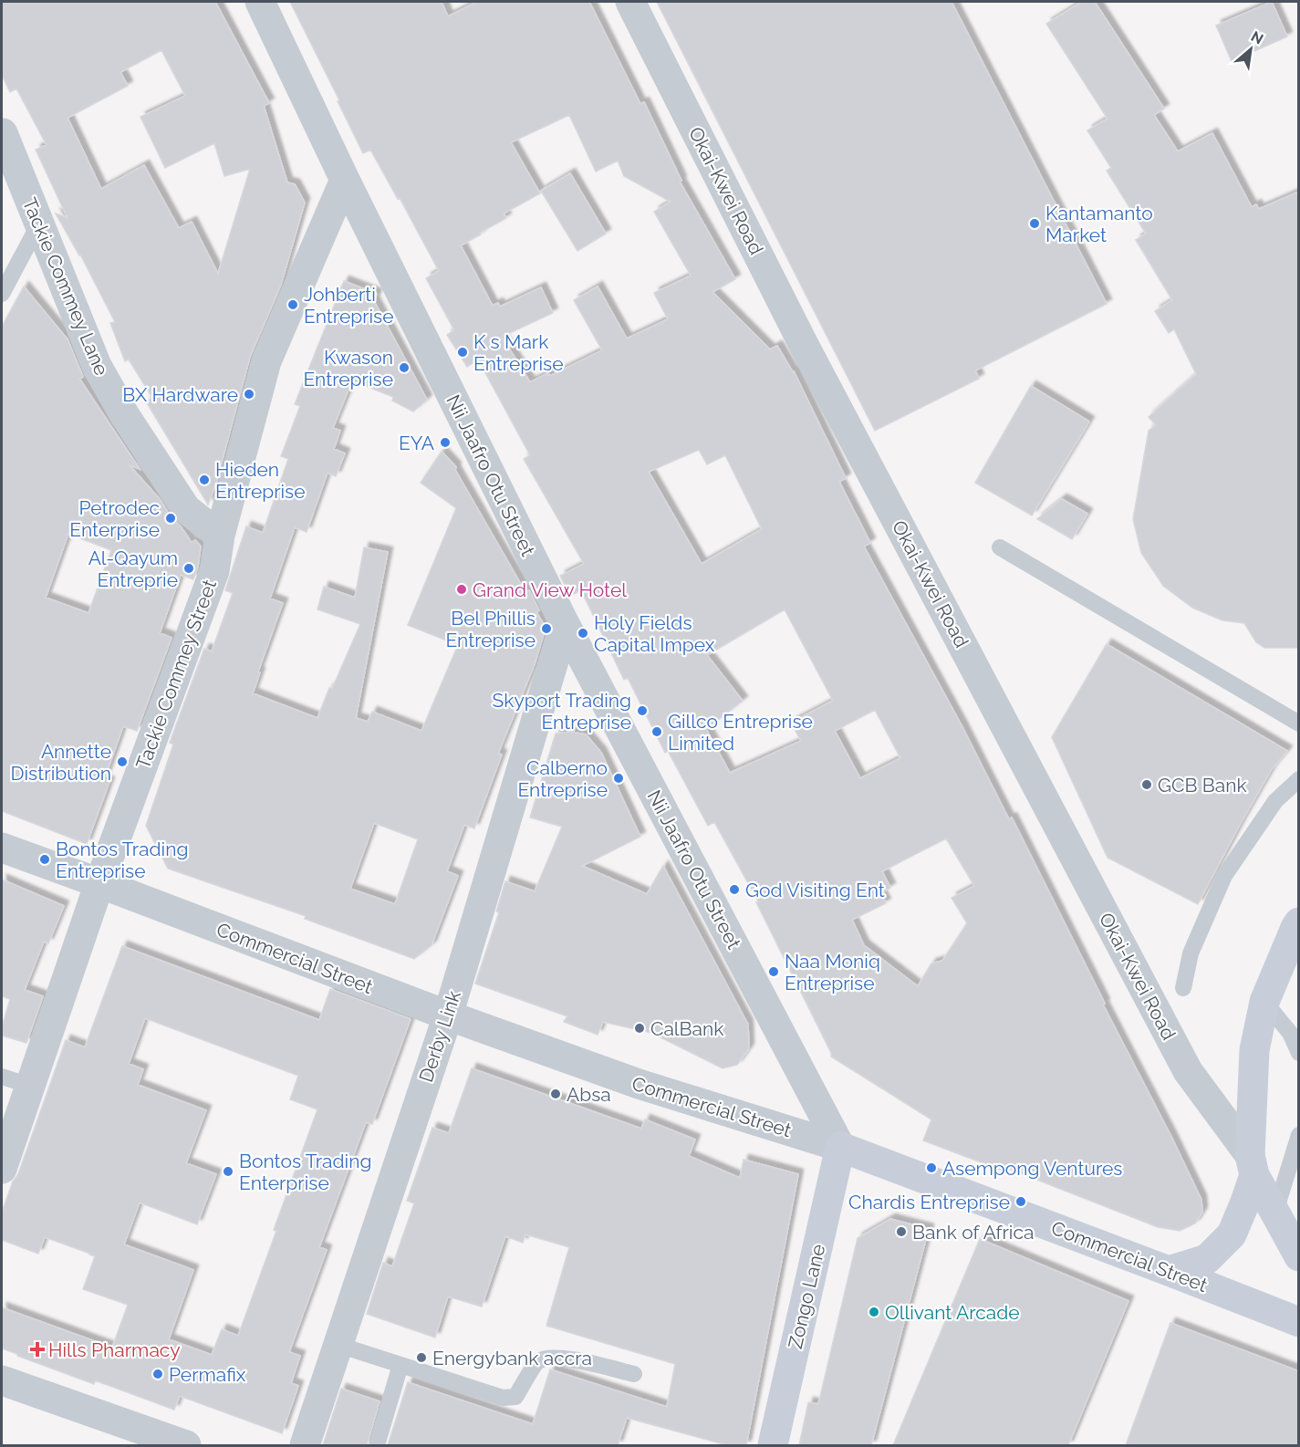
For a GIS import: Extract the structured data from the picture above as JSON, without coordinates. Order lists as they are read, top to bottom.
{
  "streets": {
    "main road": ["Commercial Street", "Zongo Lane"],
    "street": [
      "Okai-Kwei Road",
      "Tackie Commey Lane",
      "Nii Jaafro Otu Street",
      "Tackie Commey Street",
      "Derby Link"
    ]
  },
  "crossings": [
    ["Tackie Commey Lane", "Tackie Commey Street"],
    ["Nii Jaafro Otu Street", "Tackie Commey Street"],
    ["Nii Jaafro Otu Street", "Commercial Street"],
    ["Nii Jaafro Otu Street", "Derby Link"],
    ["Nii Jaafro Otu Street", "Zongo Lane"],
    ["Tackie Commey Street", "Commercial Street"],
    ["Commercial Street", "Derby Link"],
    ["Commercial Street", "Zongo Lane"]
  ],
  "places": {
    "other": [
      "Kantamanto Market",
      "Johberti Entreprise",
      "K s Mark Entreprise",
      "Kwason Entreprise",
      "BX Hardware",
      "EYA",
      "Hieden Entreprise",
      "Petrodec Enterprise",
      "Al-Qayum Entreprie",
      "Grand View Hotel",
      "Bel Phillis Entreprise",
      "Holy Fields Capital Impex",
      "Skyport Trading Entreprise",
      "Gillco Entreprise Limited",
      "Annette Distribution",
      "Calberno Entreprise",
      "GCB Bank",
      "Bontos Trading Entreprise",
      "God Visiting Ent",
      "Naa Moniq Entreprise",
      "CalBank",
      "Absa",
      "Asempong Ventures",
      "Bontos Trading Enterprise",
      "Chardis Entreprise",
      "Bank of Africa",
      "Ollivant Arcade",
      "Energybank accra",
      "Permafix"
    ],
    "health": ["Hills Pharmacy"]
  },
  "north": "top right"
}
